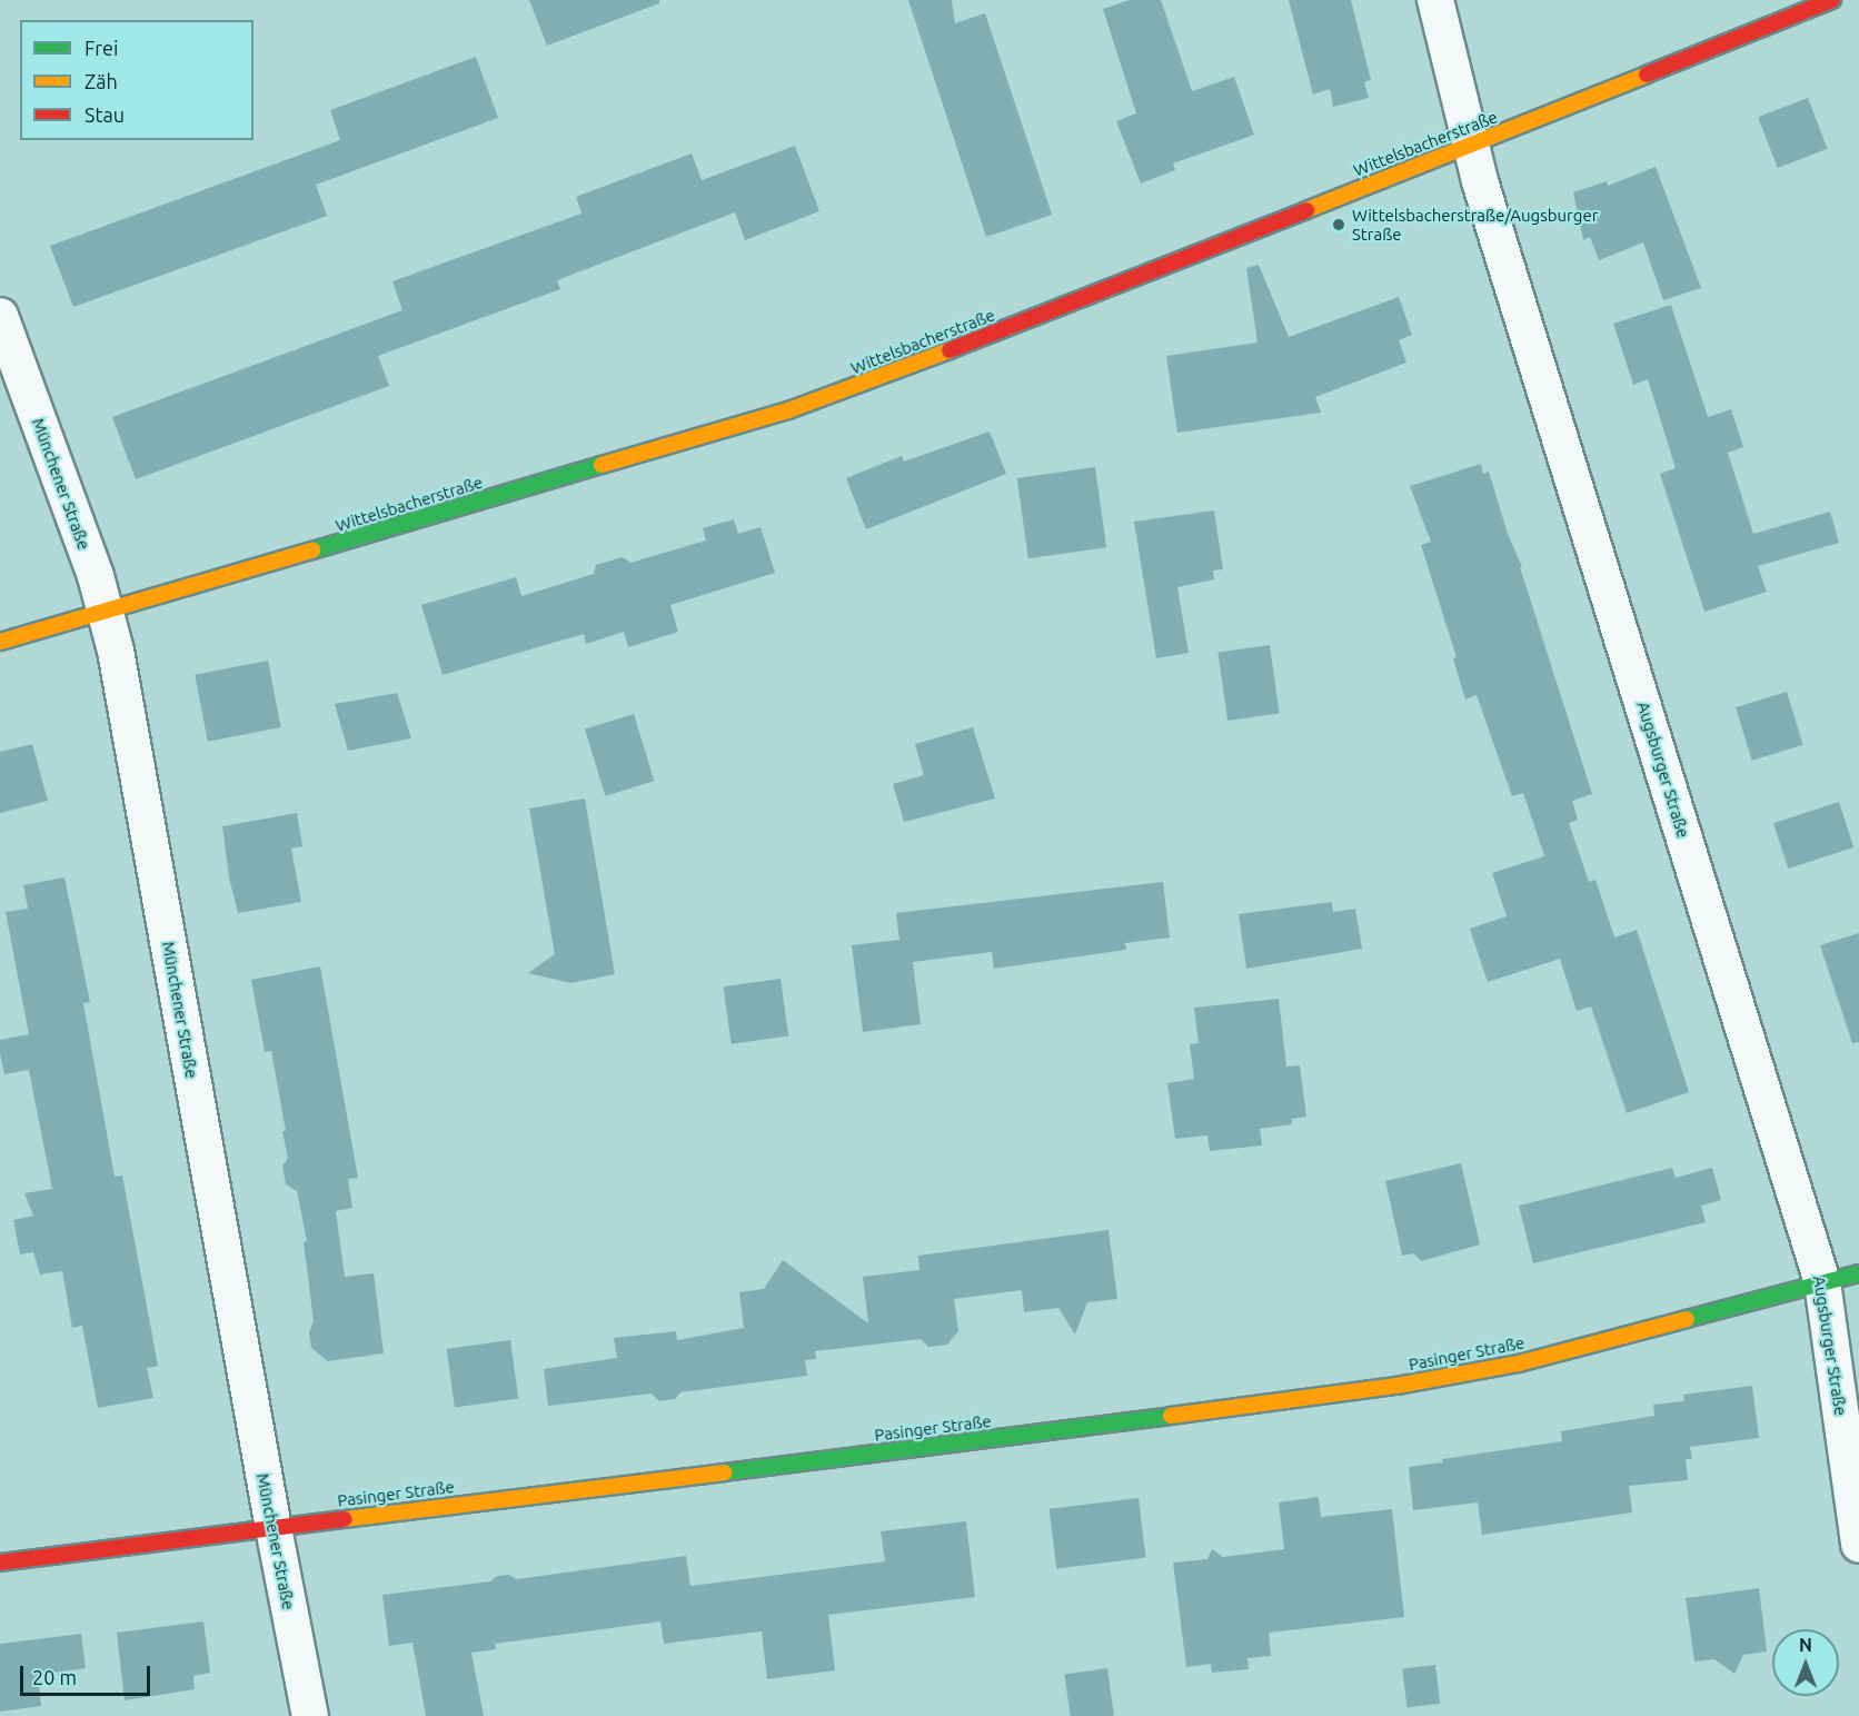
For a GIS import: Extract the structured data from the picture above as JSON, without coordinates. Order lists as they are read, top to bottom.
{
  "streets": {
    "street": [
      "Wittelsbacherstraße",
      "Münchener Straße",
      "Augsburger Straße",
      "Pasinger Straße"
    ]
  },
  "crossings": [
    ["Wittelsbacherstraße", "Münchener Straße"],
    ["Wittelsbacherstraße", "Augsburger Straße"],
    ["Münchener Straße", "Pasinger Straße"],
    ["Augsburger Straße", "Pasinger Straße"]
  ],
  "places": ["Wittelsbacherstraße/Augsburger Straße"],
  "legend": ["Frei", "Zäh", "Stau"],
  "scale_bar": "20 m",
  "north": "top"
}
